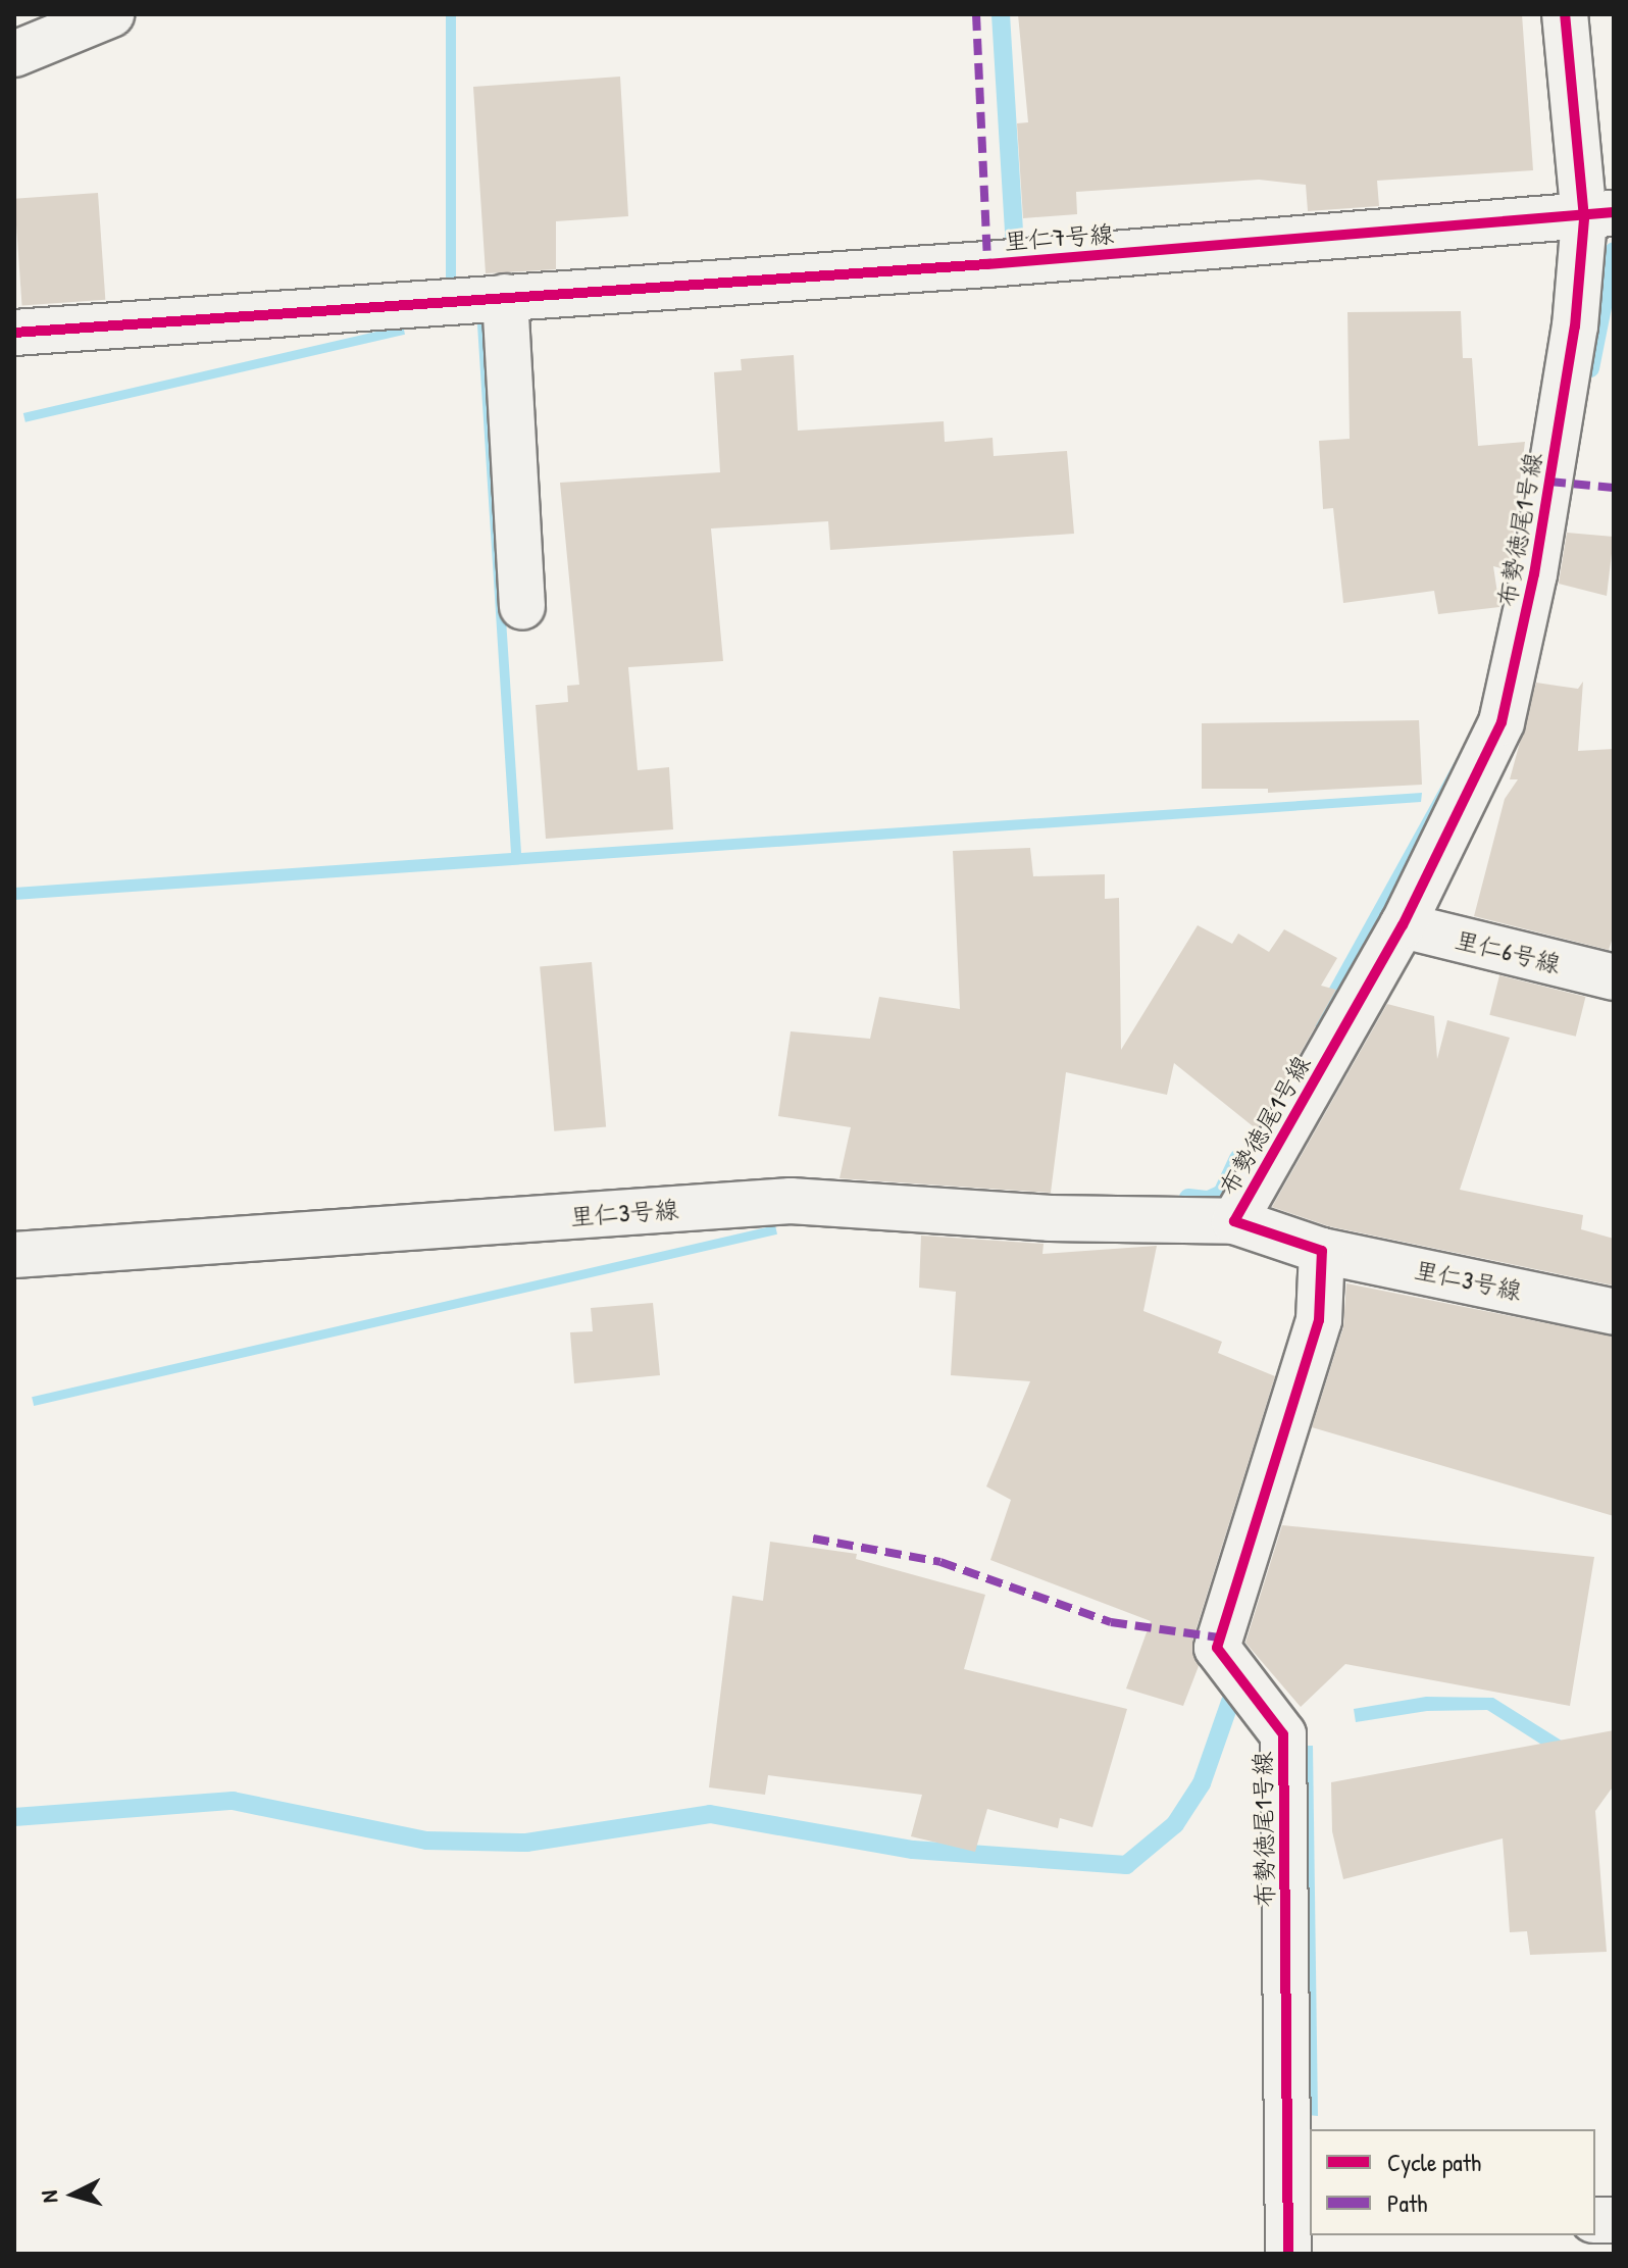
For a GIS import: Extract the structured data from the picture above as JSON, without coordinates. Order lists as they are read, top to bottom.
{
  "streets": {
    "street": [
      "里仁7号線",
      "布勢徳尾1号線",
      "里仁6号線",
      "里仁3号線"
    ]
  },
  "crossings": [
    ["里仁7号線", "布勢徳尾1号線"],
    ["布勢徳尾1号線", "里仁6号線"],
    ["布勢徳尾1号線", "里仁3号線"]
  ],
  "legend": ["Cycle path", "Path"],
  "north": "left"
}
